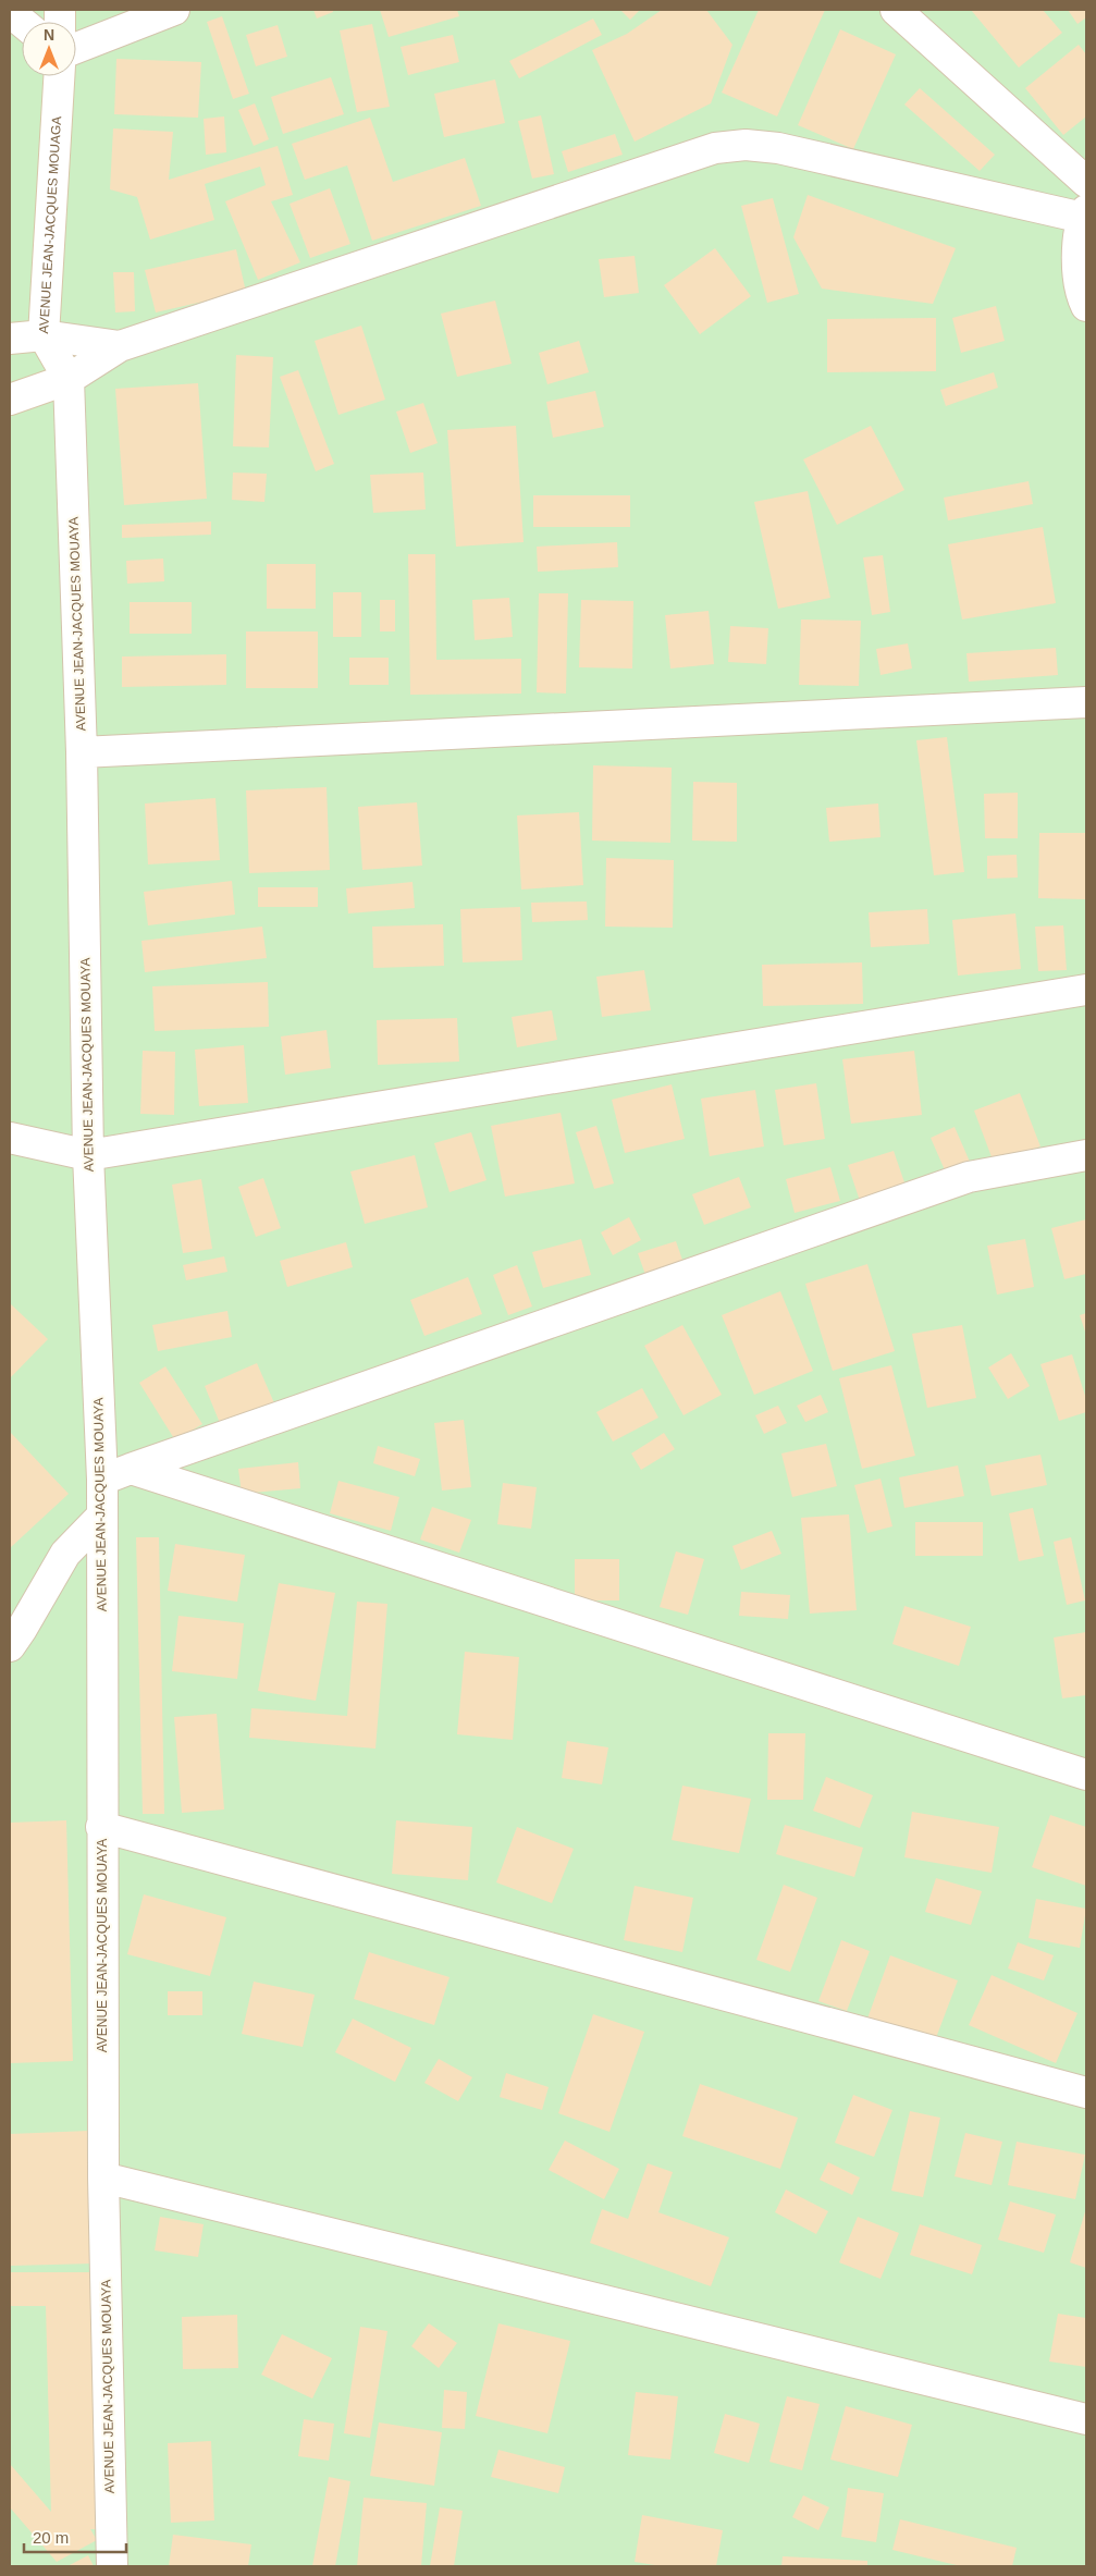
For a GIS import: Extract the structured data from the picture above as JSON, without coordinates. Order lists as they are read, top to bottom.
{
  "streets": {
    "street": ["AVENUE JEAN-JACQUES MOUAGA", "AVENUE JEAN-JACQUES MOUAYA"]
  },
  "crossings": [
    ["AVENUE JEAN-JACQUES MOUAGA", "AVENUE JEAN-JACQUES MOUAYA"]
  ],
  "scale_bar": "20 m",
  "north": "top"
}
